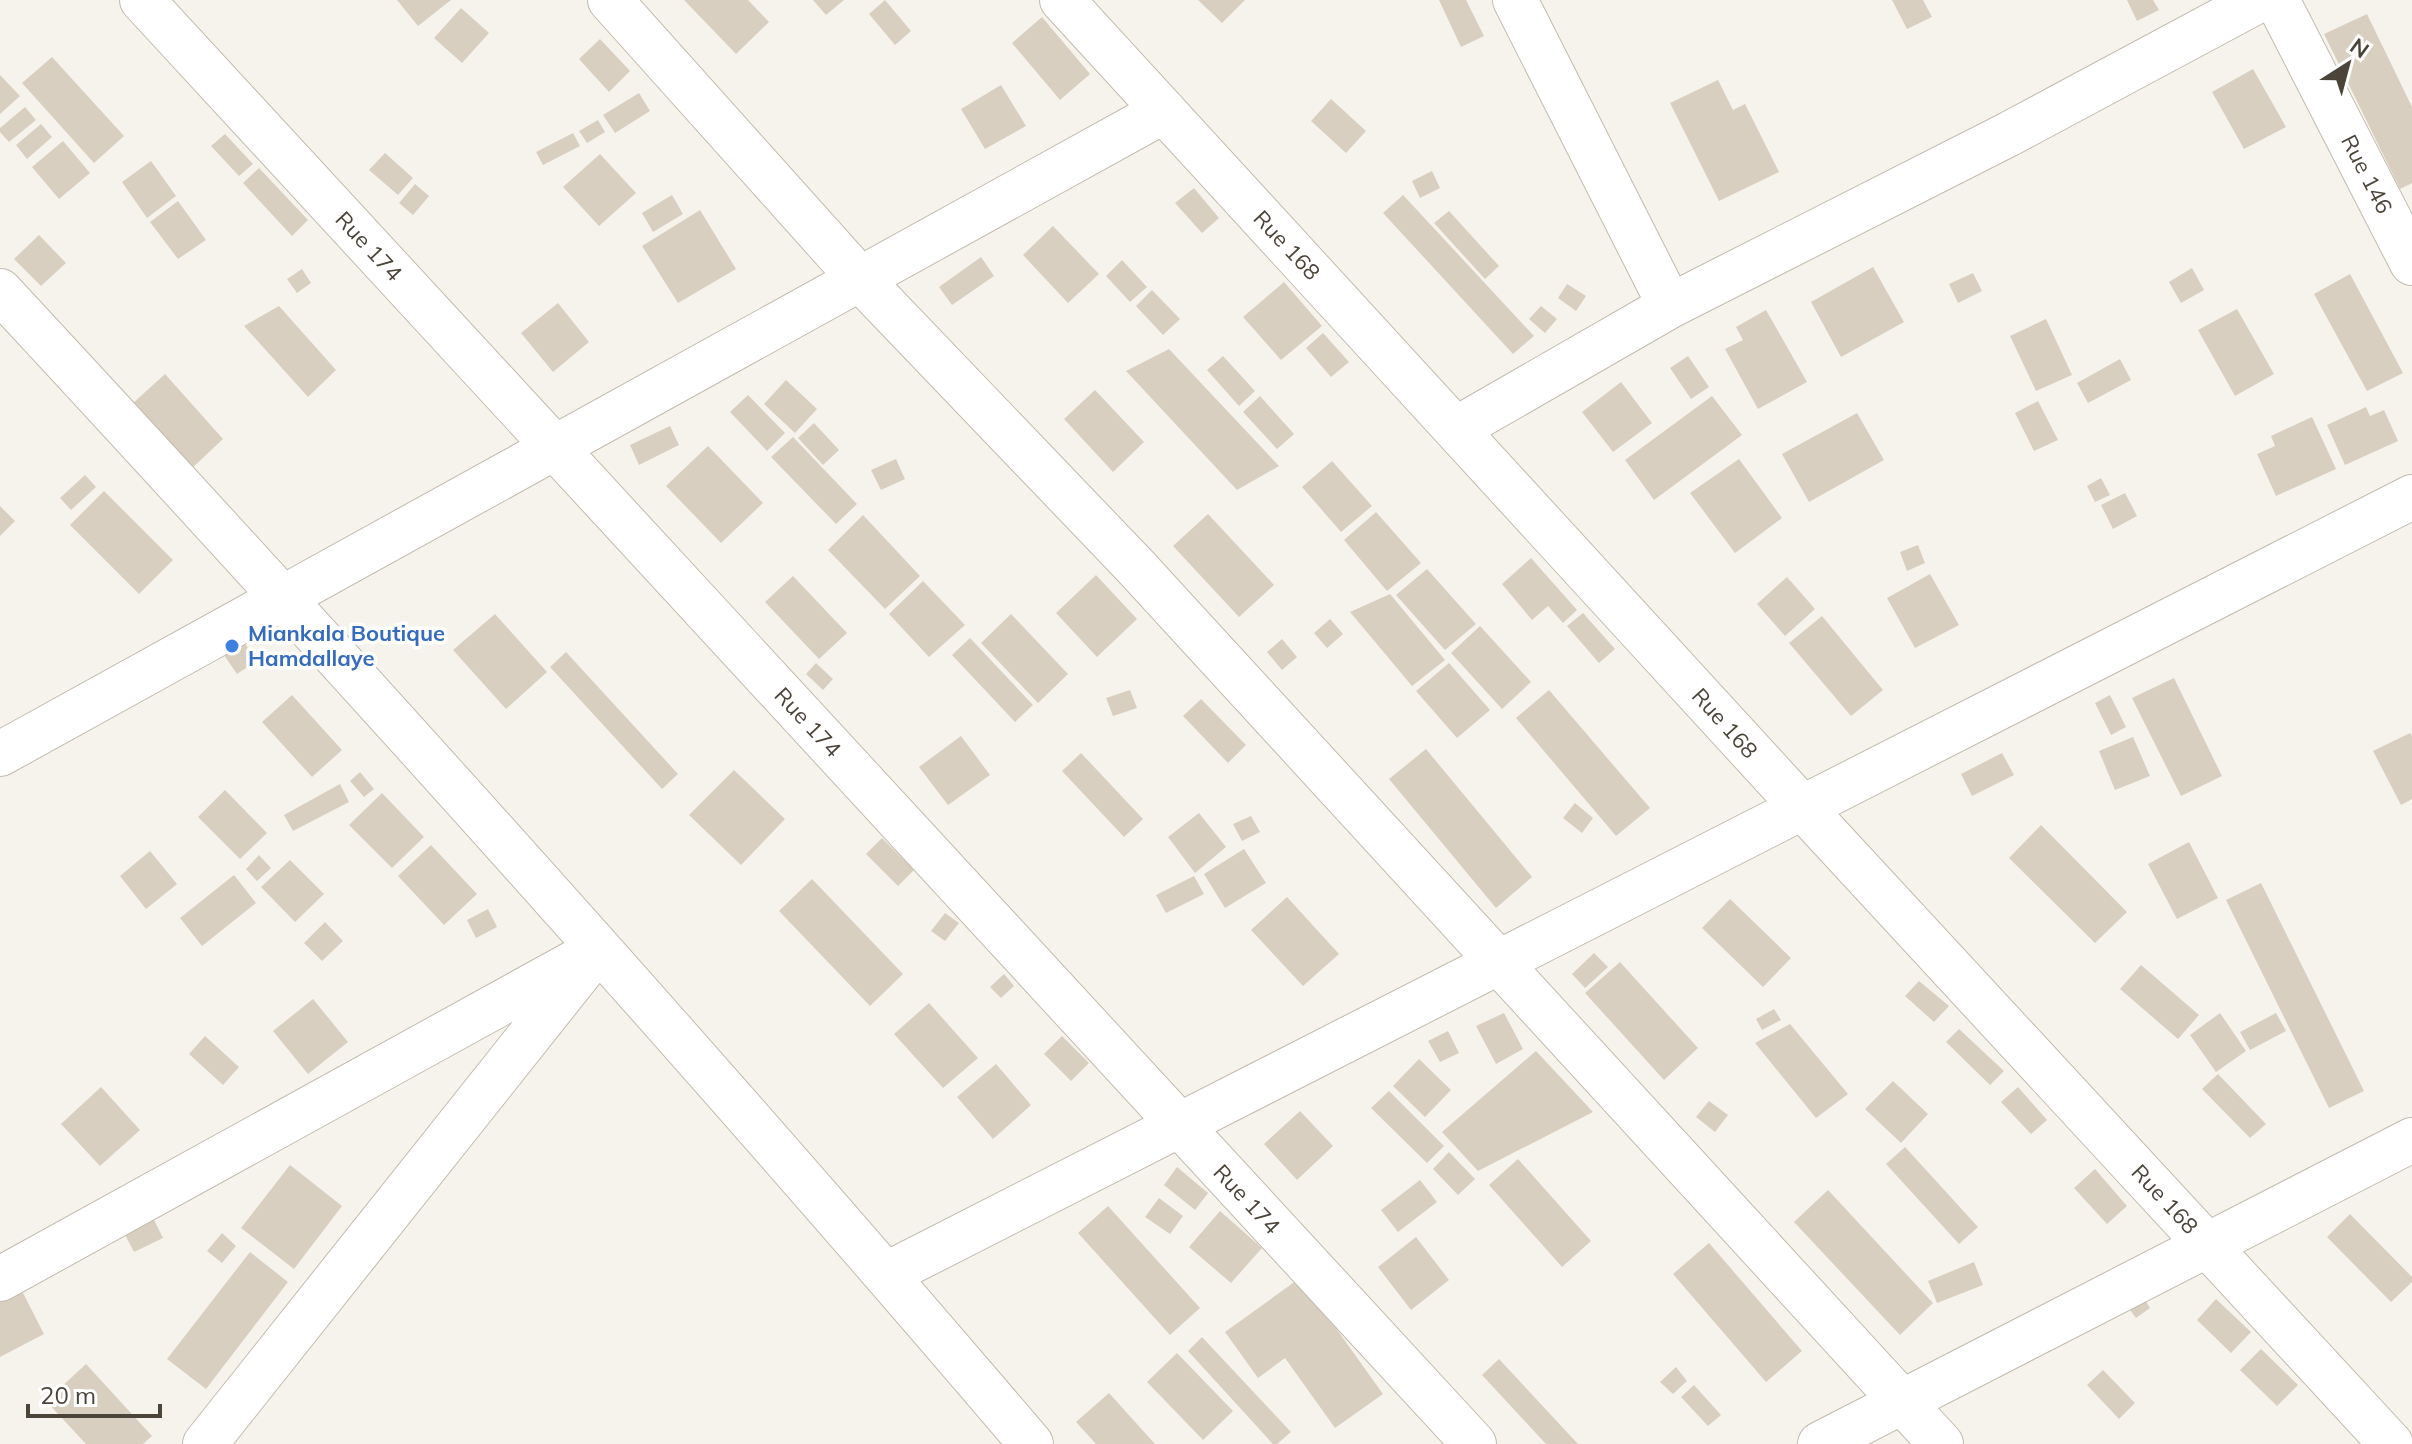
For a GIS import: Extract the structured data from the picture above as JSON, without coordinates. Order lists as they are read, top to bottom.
{
  "streets": {
    "street": ["Rue 146", "Rue 168", "Rue 174"]
  },
  "places": ["Miankala Boutique Hamdallaye"],
  "scale_bar": "20 m",
  "north": "top right"
}
